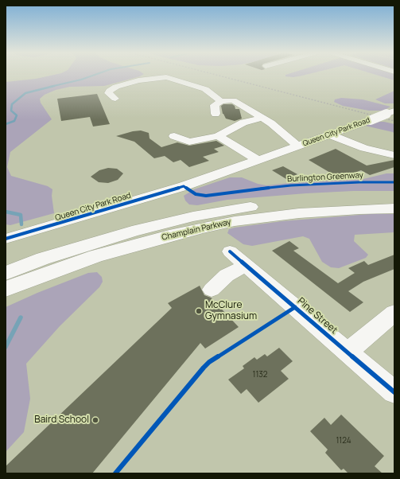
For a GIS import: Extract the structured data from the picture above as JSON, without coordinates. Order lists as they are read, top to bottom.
{
  "streets": {
    "main road": ["Champlain Parkway"],
    "street": ["Queen City Park Road", "Pine Street"],
    "cycle path": ["Burlington Greenway"]
  },
  "places": ["McClure Gymnasium", "Baird School"],
  "house_numbers": ["1132", "1124"]
}
